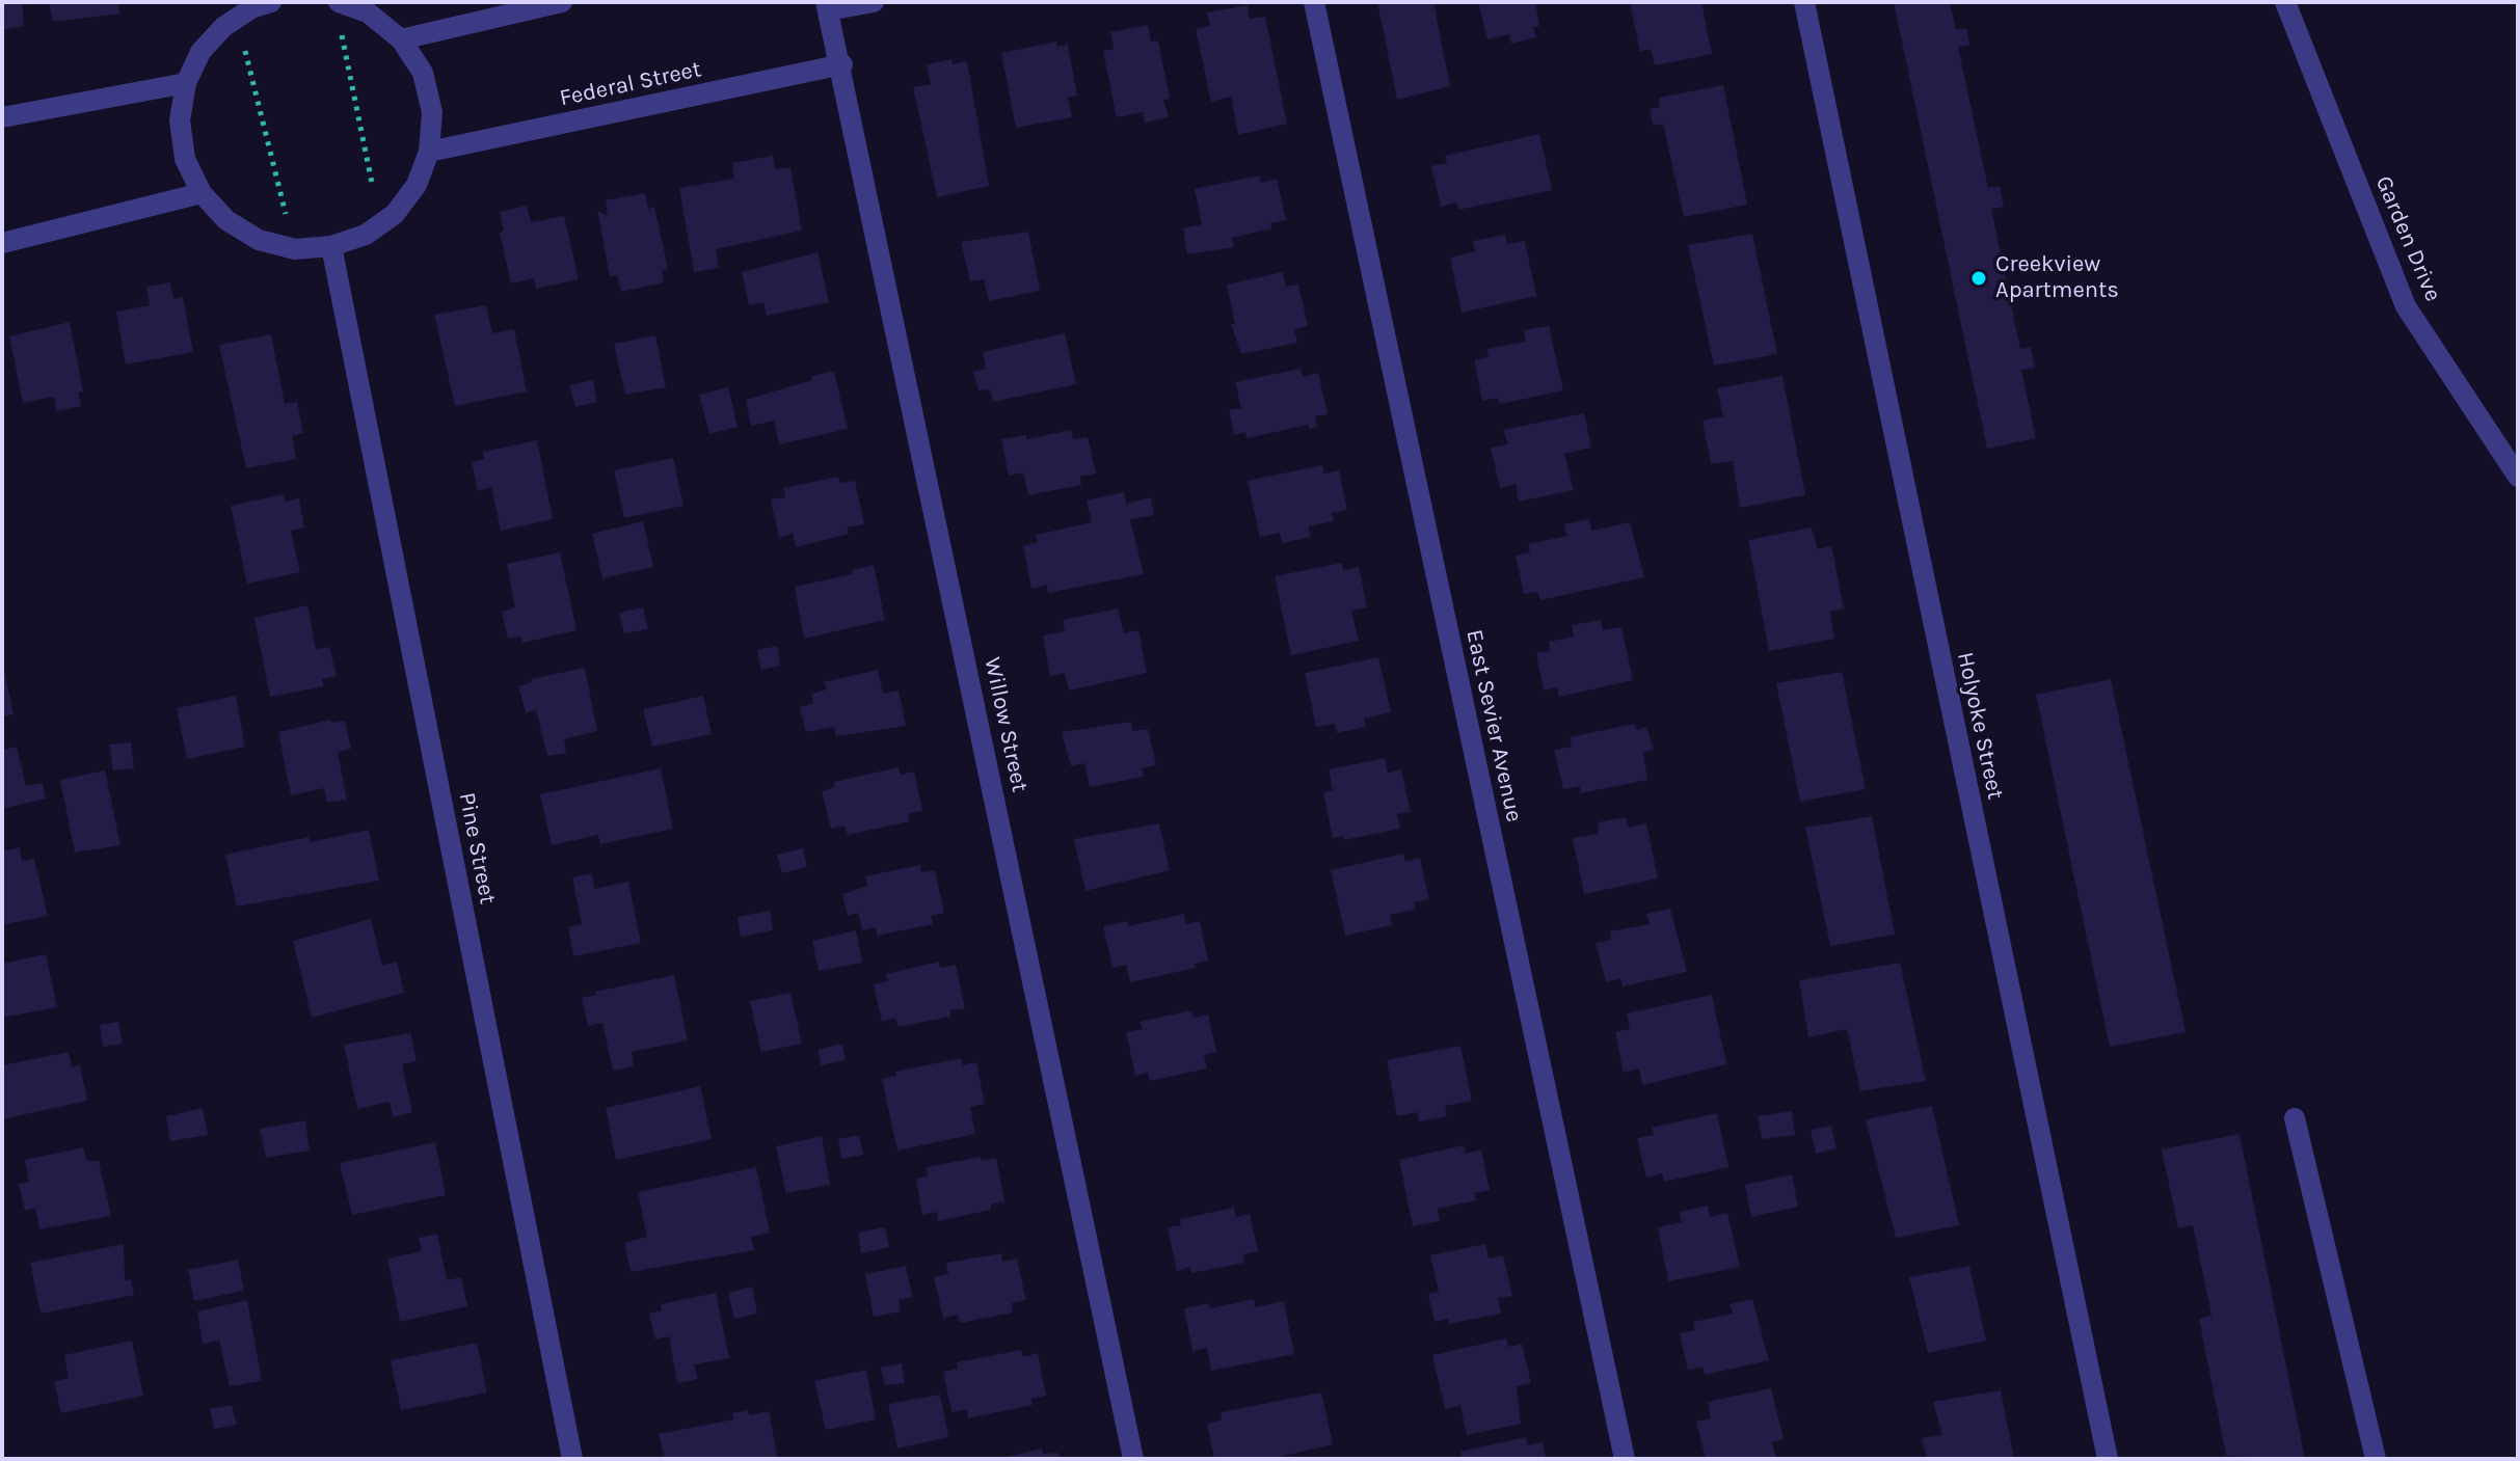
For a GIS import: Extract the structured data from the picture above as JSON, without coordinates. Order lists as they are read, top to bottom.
{
  "streets": {
    "street": [
      "Federal Street",
      "Garden Drive",
      "Willow Street",
      "East Sevier Avenue",
      "Holyoke Street",
      "Pine Street"
    ]
  },
  "crossings": [
    ["Federal Street", "Willow Street"]
  ],
  "places": ["Creekview Apartments"]
}
